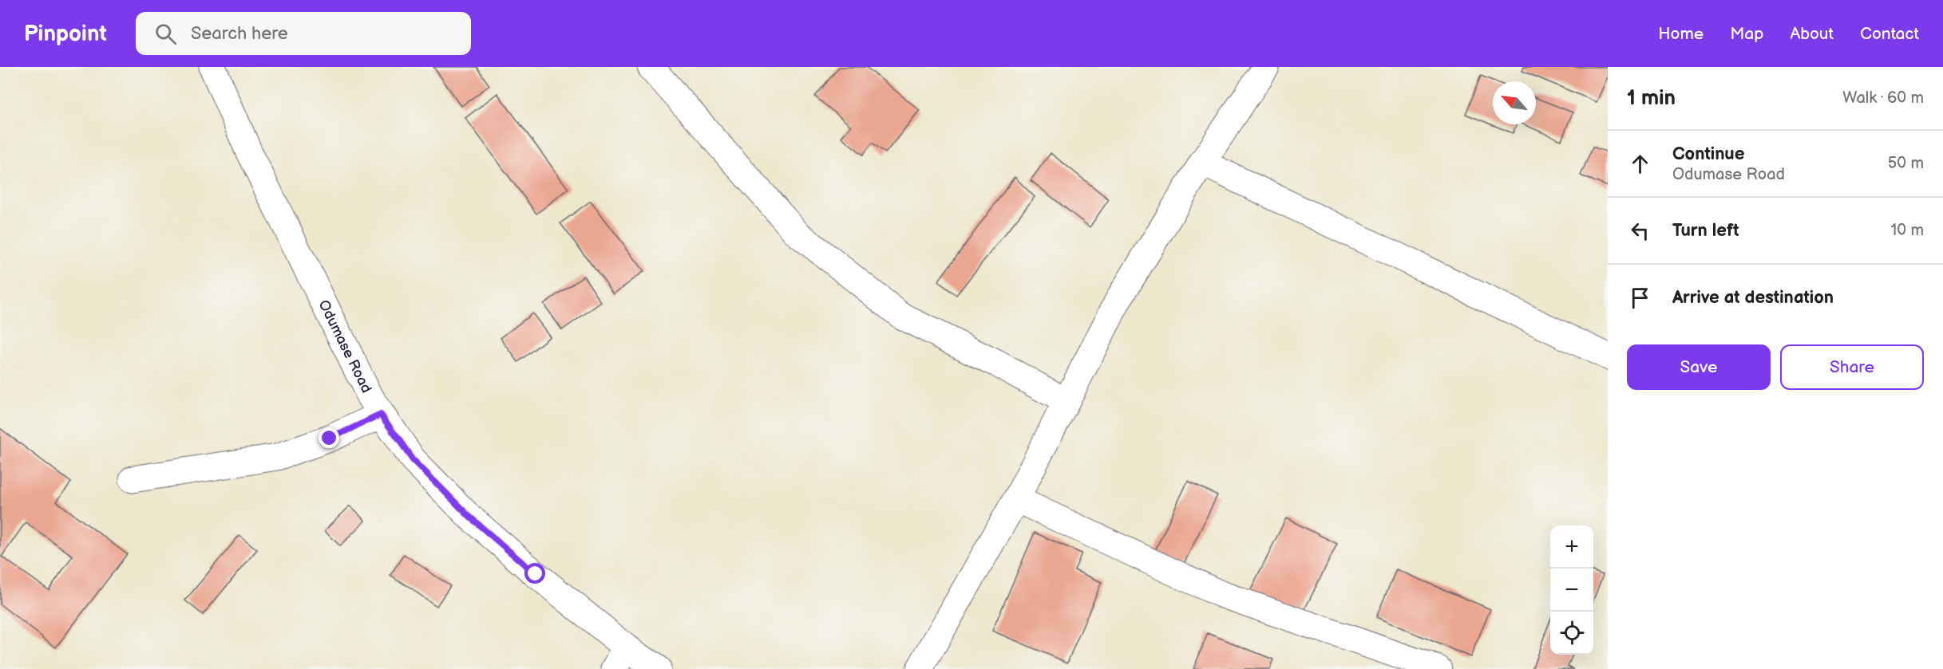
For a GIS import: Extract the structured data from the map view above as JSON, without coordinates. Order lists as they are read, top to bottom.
{
  "streets": {
    "street": ["Odumase Road"]
  },
  "north": "top left",
  "page": {
    "header": "Pinpoint",
    "search": "Search here",
    "nav": [
      "Home",
      "Map",
      "About",
      "Contact"
    ],
    "heading": ["1 min", "Walk · 60 m"],
    "list": [
      ["Continue", "Odumase Road", "50 m"],
      ["Turn left", "10 m"],
      "Arrive at destination"
    ],
    "buttons": ["Save", "Share"],
    "map_buttons": ["+", "−"]
  }
}
